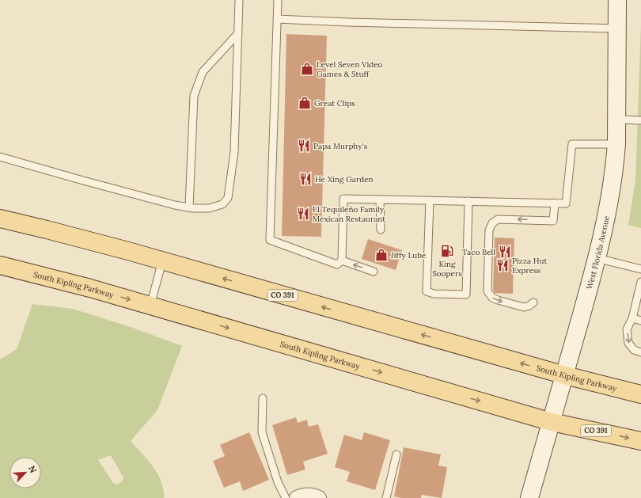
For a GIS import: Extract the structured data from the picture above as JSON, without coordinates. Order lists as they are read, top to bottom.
{
  "streets": {
    "main road": ["South Kipling Parkway", "CO 391"],
    "street": ["West Florida Avenue"]
  },
  "crossings": [
    ["West Florida Avenue", "South Kipling Parkway"]
  ],
  "places": {
    "shop": ["Level Seven Video Games & Stuff", "Great Clips", "Jiffy Lube"],
    "restaurant": [
      "Papa Murphy's",
      "He Xing Garden",
      "El Tequileño Family Mexican Restaurant",
      "Taco Bell",
      "Pizza Hut Express"
    ],
    "fuel station": ["King Soopers"]
  },
  "north": "top right"
}
